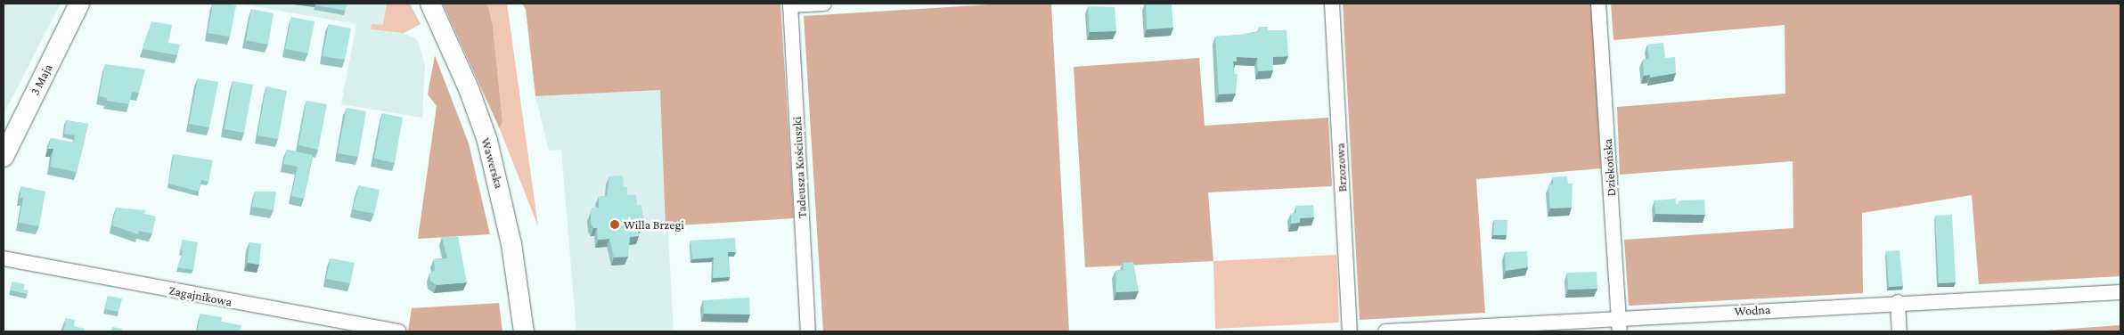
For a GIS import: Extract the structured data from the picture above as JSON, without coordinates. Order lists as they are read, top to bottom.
{
  "streets": {
    "main road": ["3 Maja", "Wawerska"],
    "street": [
      "Tadeusza Kościuszki",
      "Brzozowa",
      "Dziekońska",
      "Zagajnikowa",
      "Wodna"
    ]
  },
  "crossings": [
    ["Dziekońska", "Wodna"]
  ],
  "places": ["Willa Brzegi"]
}
